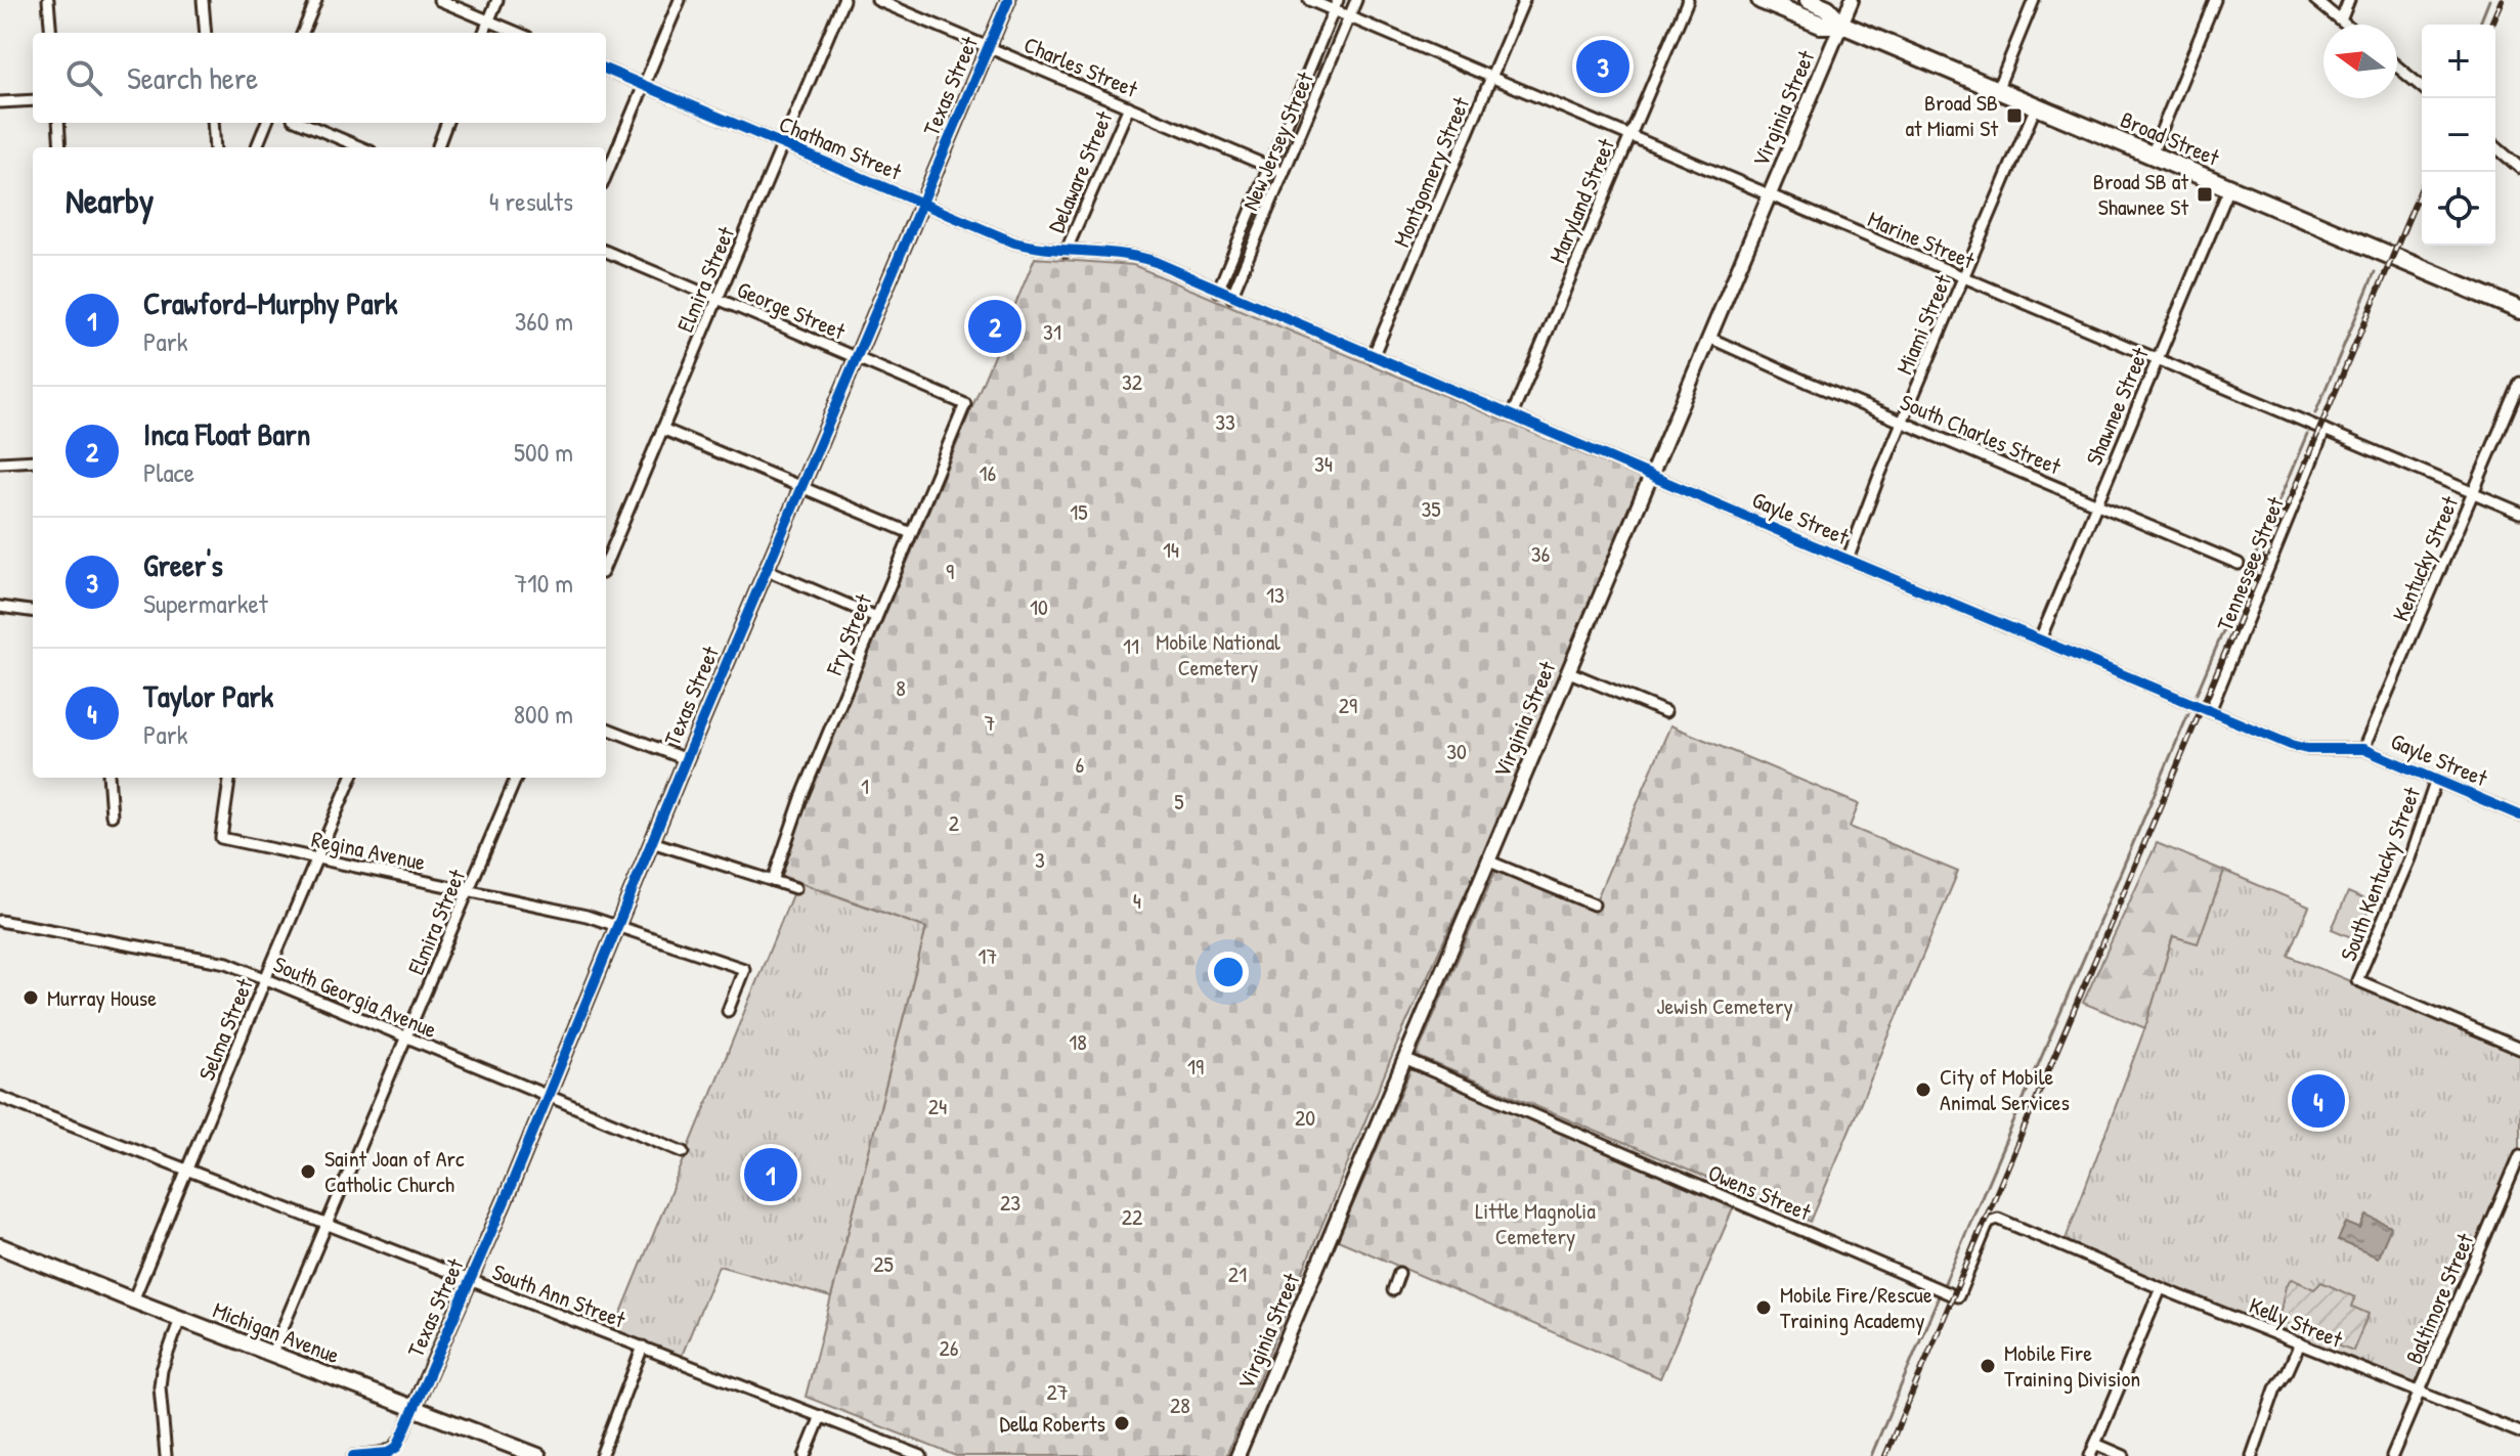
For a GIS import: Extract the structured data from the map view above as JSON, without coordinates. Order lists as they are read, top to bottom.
{
  "streets": {
    "main road": ["Broad Street", "Michigan Avenue"],
    "street": [
      "Charles Street",
      "Texas Street",
      "Virginia Street",
      "New Jersey Street",
      "Chatham Street",
      "Delaware Street",
      "Montgomery Street",
      "Maryland Street",
      "Marine Street",
      "Elmira Street",
      "George Street",
      "Miami Street",
      "Shawnee Street",
      "South Charles Street",
      "Gayle Street",
      "Kentucky Street",
      "Tennessee Street",
      "Fry Street",
      "Regina Avenue",
      "South Kentucky Street",
      "South Georgia Avenue",
      "Selma Street",
      "Owens Street",
      "South Ann Street",
      "Baltimore Street",
      "Kelly Street"
    ]
  },
  "crossings": [
    ["Charles Street", "Texas Street"],
    ["Charles Street", "New Jersey Street"],
    ["Charles Street", "Delaware Street"],
    ["Texas Street", "Chatham Street"],
    ["Texas Street", "George Street"],
    ["Texas Street", "Regina Avenue"],
    ["Texas Street", "South Georgia Avenue"],
    ["Texas Street", "South Ann Street"],
    ["Texas Street", "Michigan Avenue"],
    ["Virginia Street", "Broad Street"],
    ["Virginia Street", "Marine Street"],
    ["Virginia Street", "South Charles Street"],
    ["Virginia Street", "Gayle Street"],
    ["Virginia Street", "Owens Street"],
    ["Broad Street", "Miami Street"],
    ["Broad Street", "Shawnee Street"],
    ["New Jersey Street", "Marine Street"],
    ["New Jersey Street", "Gayle Street"],
    ["Chatham Street", "Delaware Street"],
    ["Chatham Street", "Elmira Street"],
    ["Chatham Street", "Gayle Street"],
    ["Delaware Street", "Gayle Street"],
    ["Montgomery Street", "Marine Street"],
    ["Montgomery Street", "Gayle Street"],
    ["Maryland Street", "Marine Street"],
    ["Maryland Street", "Gayle Street"],
    ["Marine Street", "Miami Street"],
    ["Marine Street", "Shawnee Street"],
    ["Marine Street", "Kentucky Street"],
    ["Marine Street", "Tennessee Street"],
    ["Elmira Street", "George Street"],
    ["Elmira Street", "Regina Avenue"],
    ["Elmira Street", "South Georgia Avenue"],
    ["Elmira Street", "South Ann Street"],
    ["Elmira Street", "Michigan Avenue"],
    ["George Street", "Fry Street"],
    ["Miami Street", "South Charles Street"],
    ["Miami Street", "Gayle Street"],
    ["Shawnee Street", "South Charles Street"],
    ["Shawnee Street", "Gayle Street"],
    ["Gayle Street", "Kentucky Street"],
    ["Gayle Street", "Tennessee Street"],
    ["Gayle Street", "South Kentucky Street"],
    ["Regina Avenue", "Selma Street"],
    ["South Georgia Avenue", "Selma Street"],
    ["Selma Street", "South Ann Street"],
    ["Selma Street", "Michigan Avenue"],
    ["Owens Street", "Kelly Street"],
    ["Baltimore Street", "Kelly Street"]
  ],
  "parks": [
    "31",
    "32",
    "33",
    "34",
    "16",
    "35",
    "15",
    "14",
    "36",
    "9",
    "13",
    "10",
    "Mobile National Cemetery",
    "11",
    "8",
    "29",
    "7",
    "30",
    "6",
    "1",
    "5",
    "2",
    "3",
    "4",
    "17",
    "Jewish Cemetery",
    "18",
    "19",
    "24",
    "20",
    "23",
    "Little Magnolia Cemetery",
    "22",
    "25",
    "21",
    "26",
    "27",
    "28"
  ],
  "places": {
    "transit": ["Broad SB at Miami St", "Broad SB at Shawnee St"],
    "other": [
      "Murray House",
      "City of Mobile Animal Services",
      "Saint Joan of Arc Catholic Church",
      "Mobile Fire/Rescue Training Academy",
      "Mobile Fire Training Division",
      "Della Roberts"
    ]
  },
  "north": "left",
  "page": {
    "map_buttons": ["+", "−"],
    "search": "Search here",
    "pins": [
      "3",
      "2",
      "4",
      "1"
    ],
    "heading": ["Nearby", "4 results"],
    "list": [
      {
        "mark": "1",
        "name": "Crawford-Murphy Park",
        "note": "Park",
        "value": "360 m"
      },
      {
        "mark": "2",
        "name": "Inca Float Barn",
        "note": "Place",
        "value": "500 m"
      },
      {
        "mark": "3",
        "name": "Greer's",
        "note": "Supermarket",
        "value": "710 m"
      },
      {
        "mark": "4",
        "name": "Taylor Park",
        "note": "Park",
        "value": "800 m"
      }
    ]
  }
}
